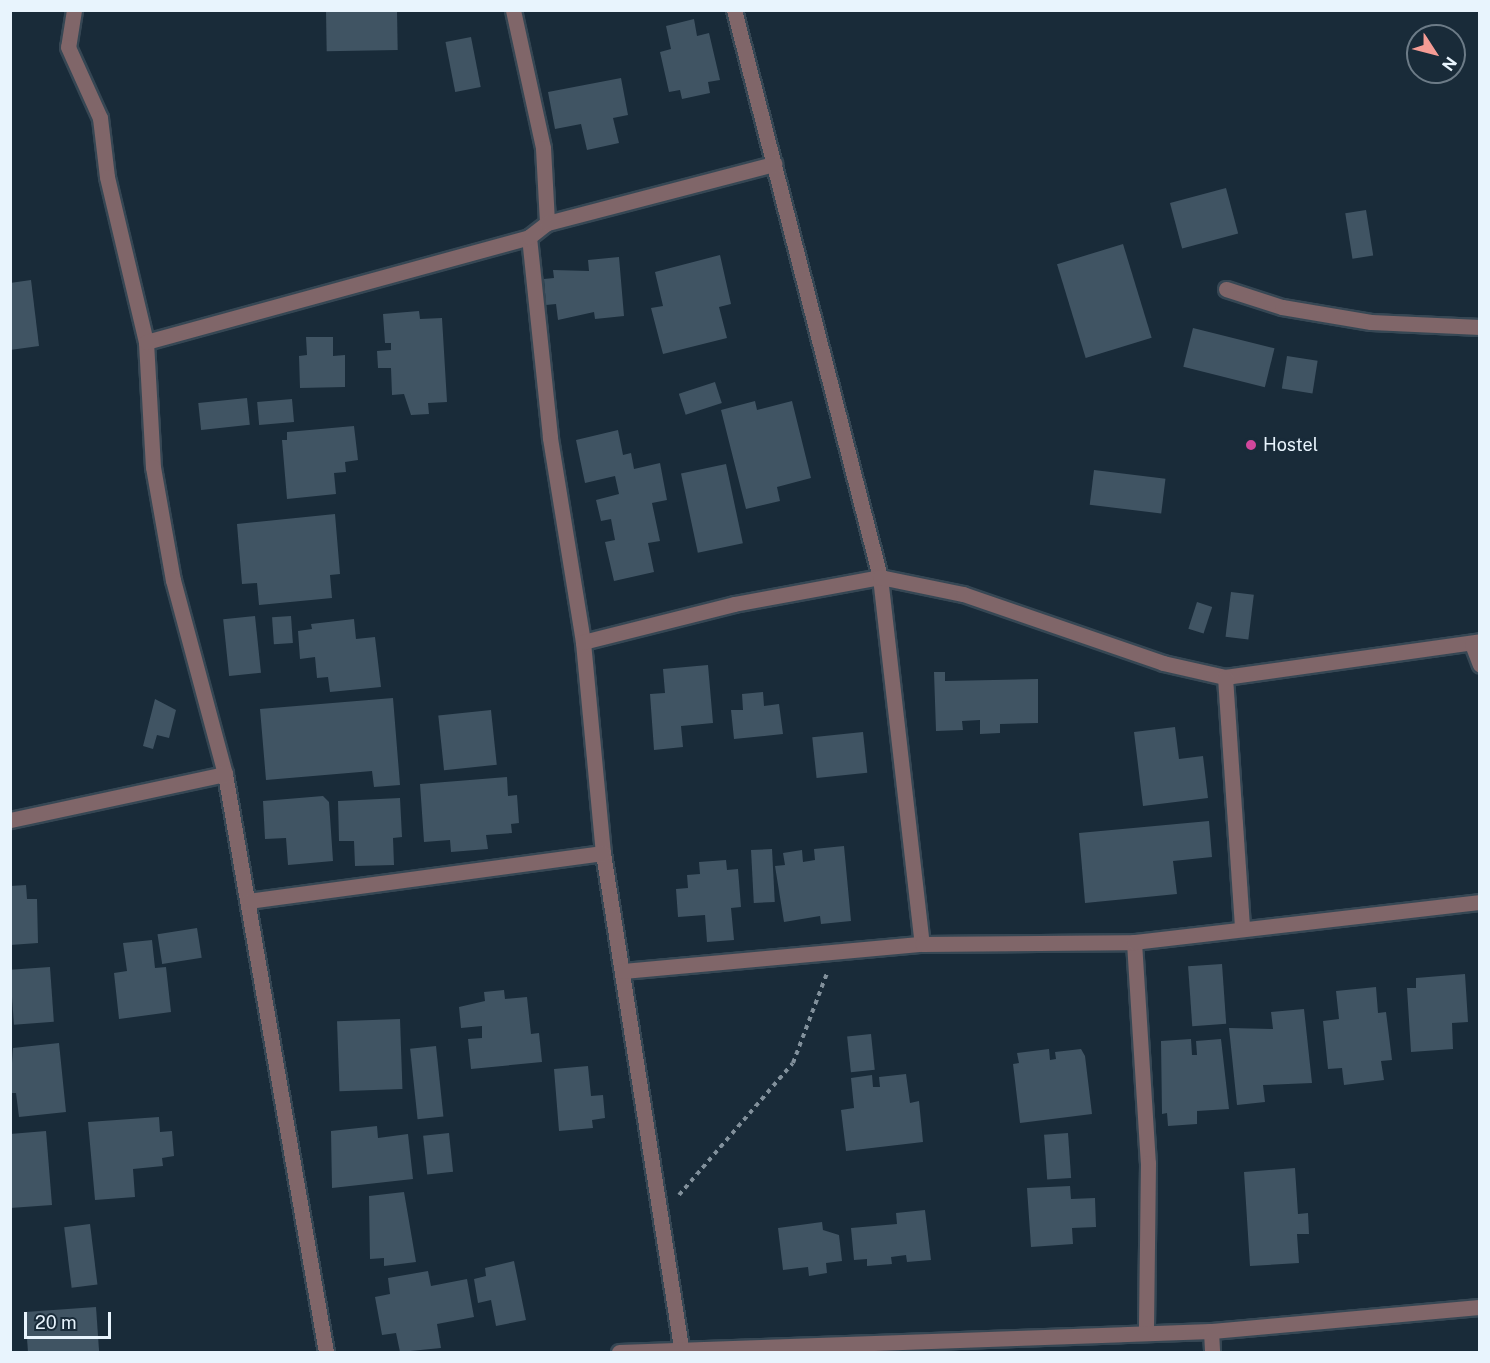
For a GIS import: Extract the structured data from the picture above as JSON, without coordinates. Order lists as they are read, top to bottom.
{
  "places": ["Hostel"],
  "scale_bar": "20 m",
  "north": "bottom right"
}
